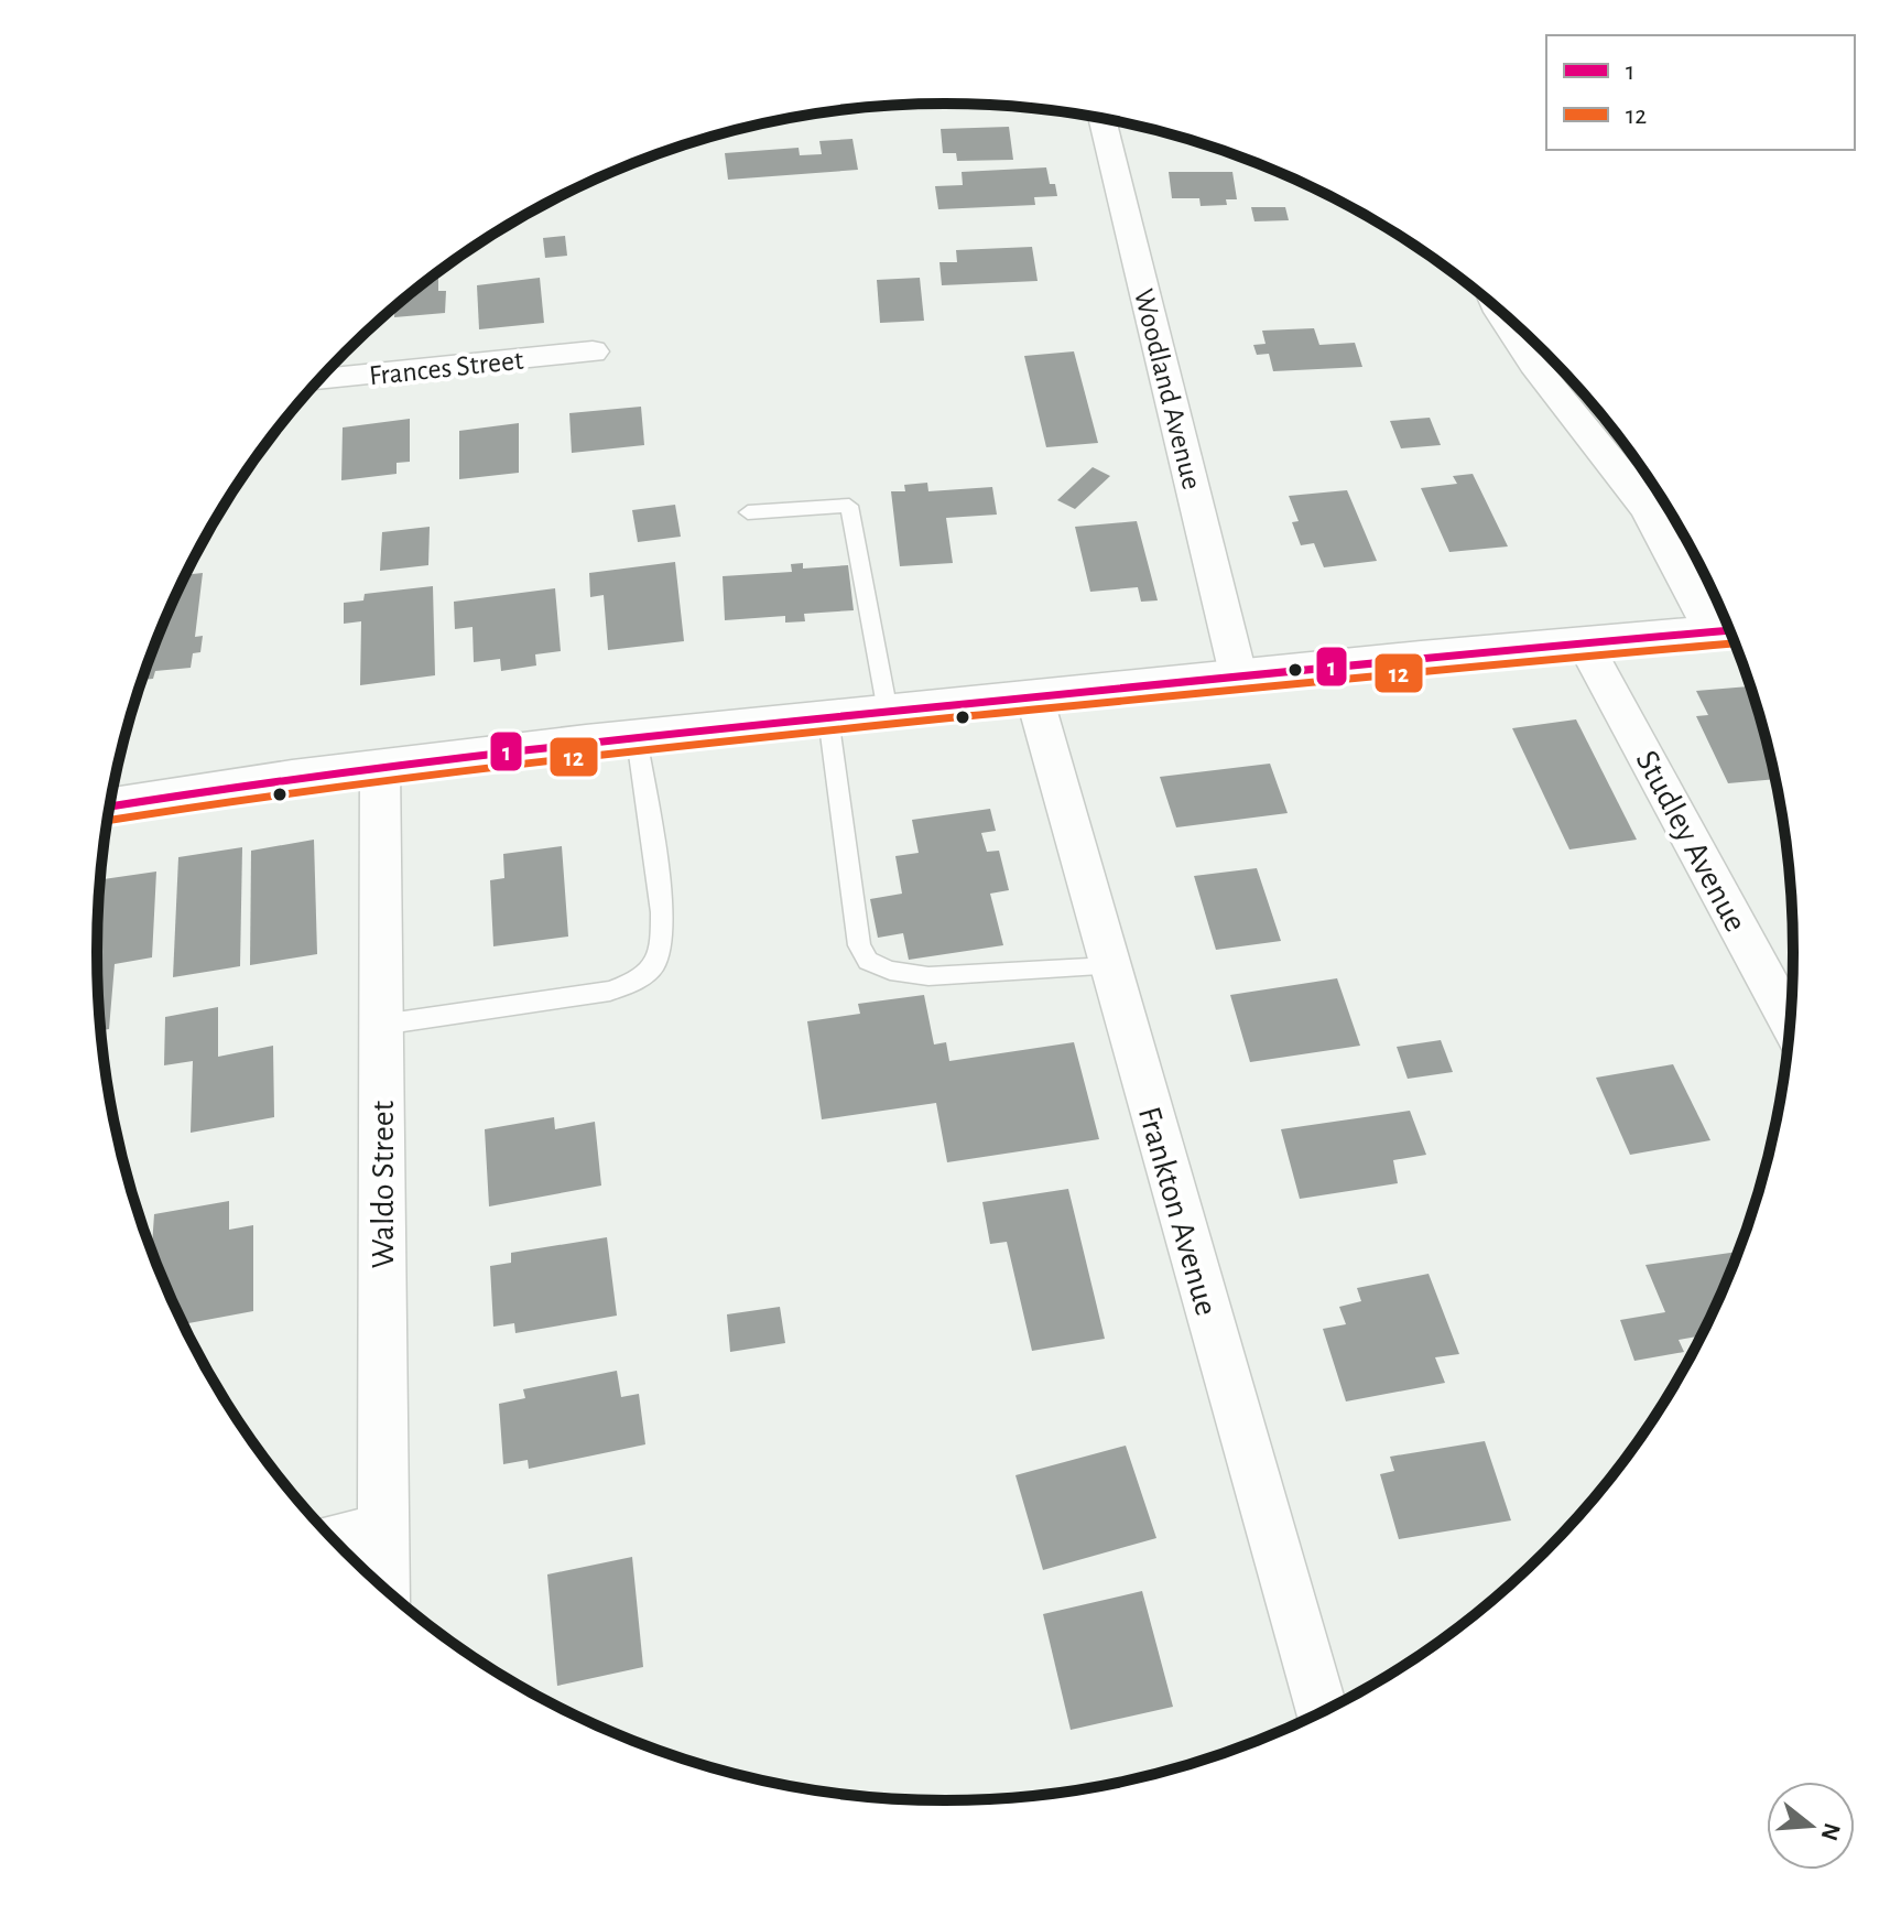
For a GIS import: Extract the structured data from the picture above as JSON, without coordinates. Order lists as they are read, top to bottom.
{
  "streets": {
    "street": [
      "Frances Street",
      "Woodland Avenue",
      "Studley Avenue",
      "Waldo Street",
      "Frankton Avenue"
    ]
  },
  "lines": ["transit line 1", "transit line 12"],
  "legend": ["1", "12"],
  "north": "right"
}
